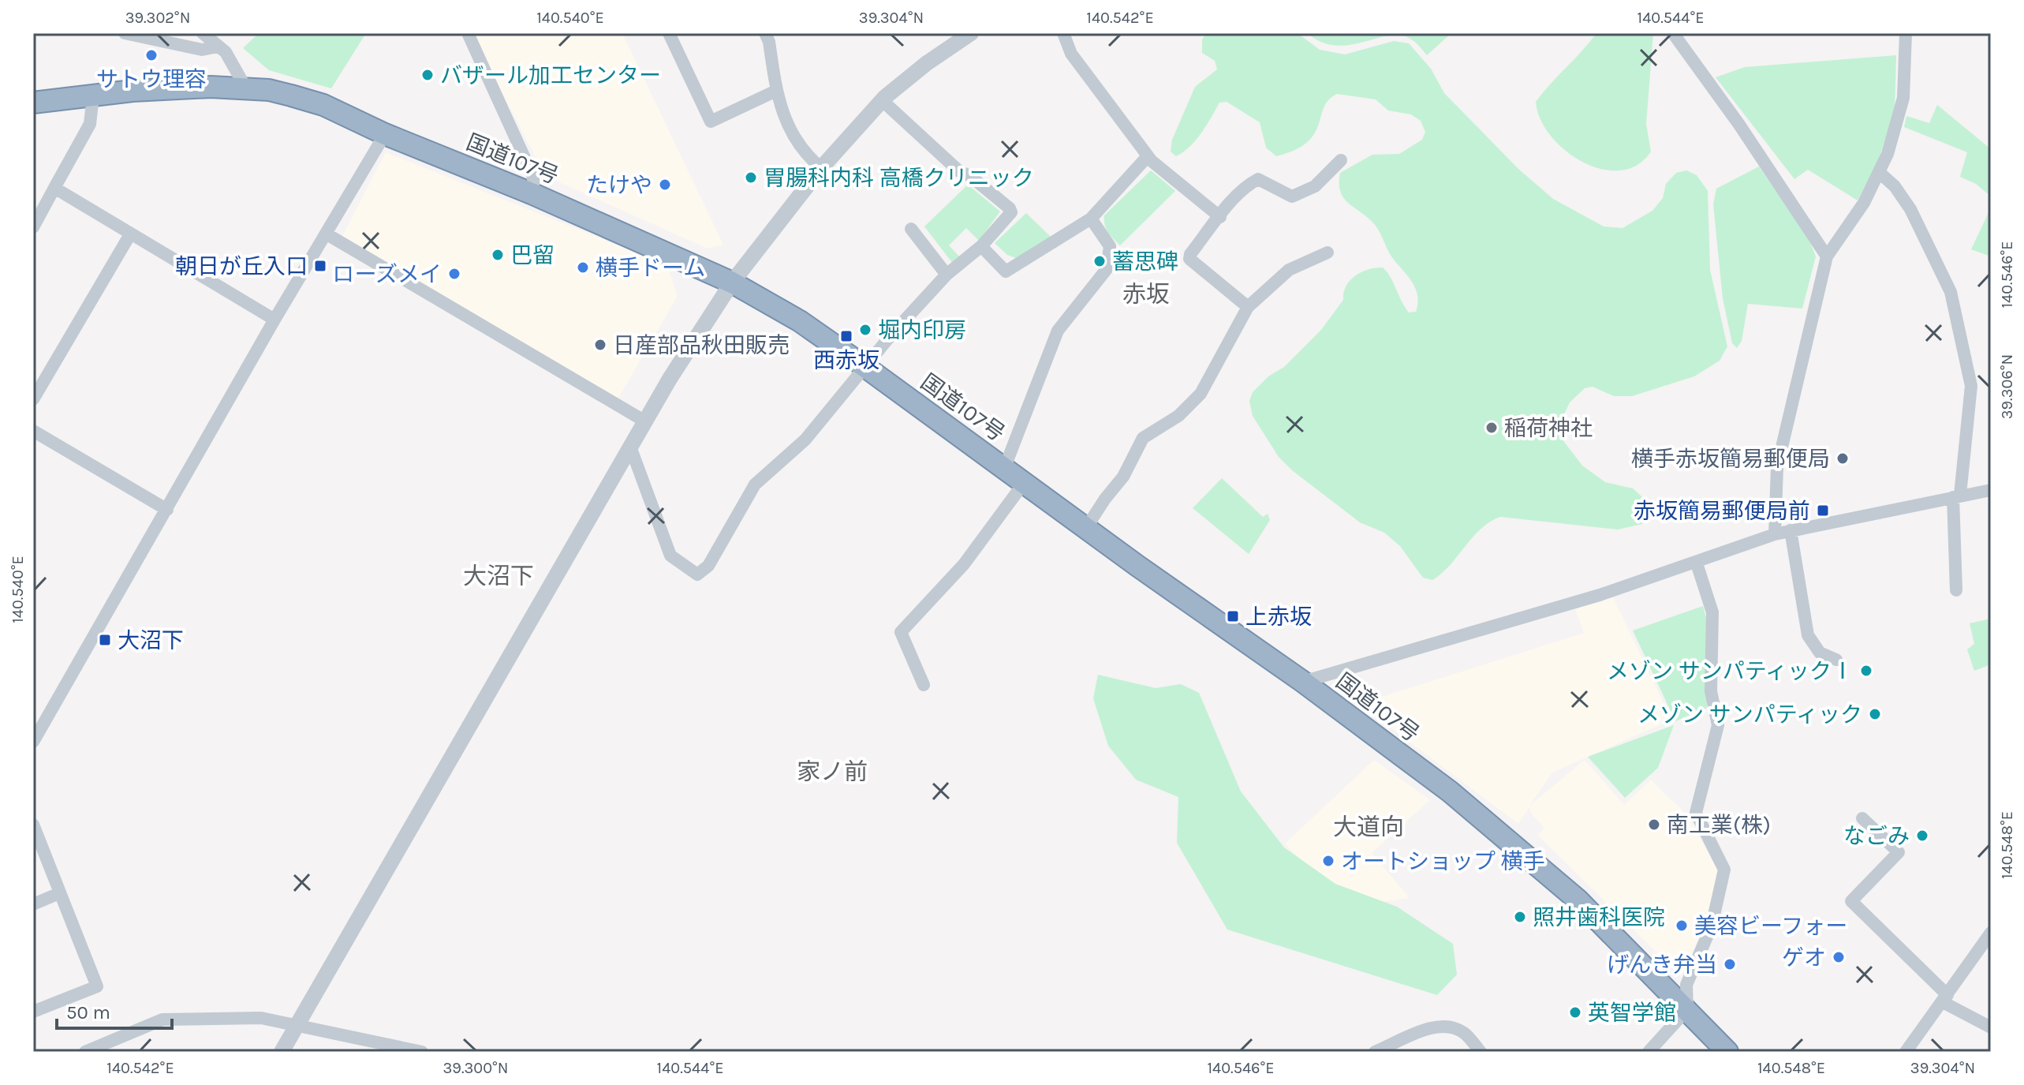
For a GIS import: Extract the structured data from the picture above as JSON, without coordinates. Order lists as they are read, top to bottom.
{
  "streets": {
    "highway": ["国道107号"]
  },
  "districts": [
    "赤坂",
    "大沼下",
    "家ノ前",
    "大道向"
  ],
  "places": {
    "other": [
      "サトウ理容",
      "バザール加工センター",
      "胃腸科内科 高橋クリニック",
      "たけや",
      "巴留",
      "蓄思碑",
      "横手ドーム",
      "ローズメイ",
      "堀内印房",
      "日産部品秋田販売",
      "稲荷神社",
      "横手赤坂簡易郵便局",
      "メゾン サンパティックⅠ",
      "メゾン サンパティック",
      "南工業(株)",
      "なごみ",
      "オートショップ 横手",
      "照井歯科医院",
      "美容ビーフォー",
      "ゲオ",
      "げんき弁当",
      "英智学館"
    ],
    "transit": [
      "朝日が丘入口",
      "西赤坂",
      "赤坂簡易郵便局前",
      "上赤坂",
      "大沼下"
    ]
  },
  "scale_bar": "50 m",
  "coordinates": [
    "39.302°N",
    "140.540°E",
    "39.304°N",
    "140.542°E",
    "140.544°E",
    "140.546°E",
    "39.306°N",
    "140.548°E",
    "39.300°N"
  ]
}
